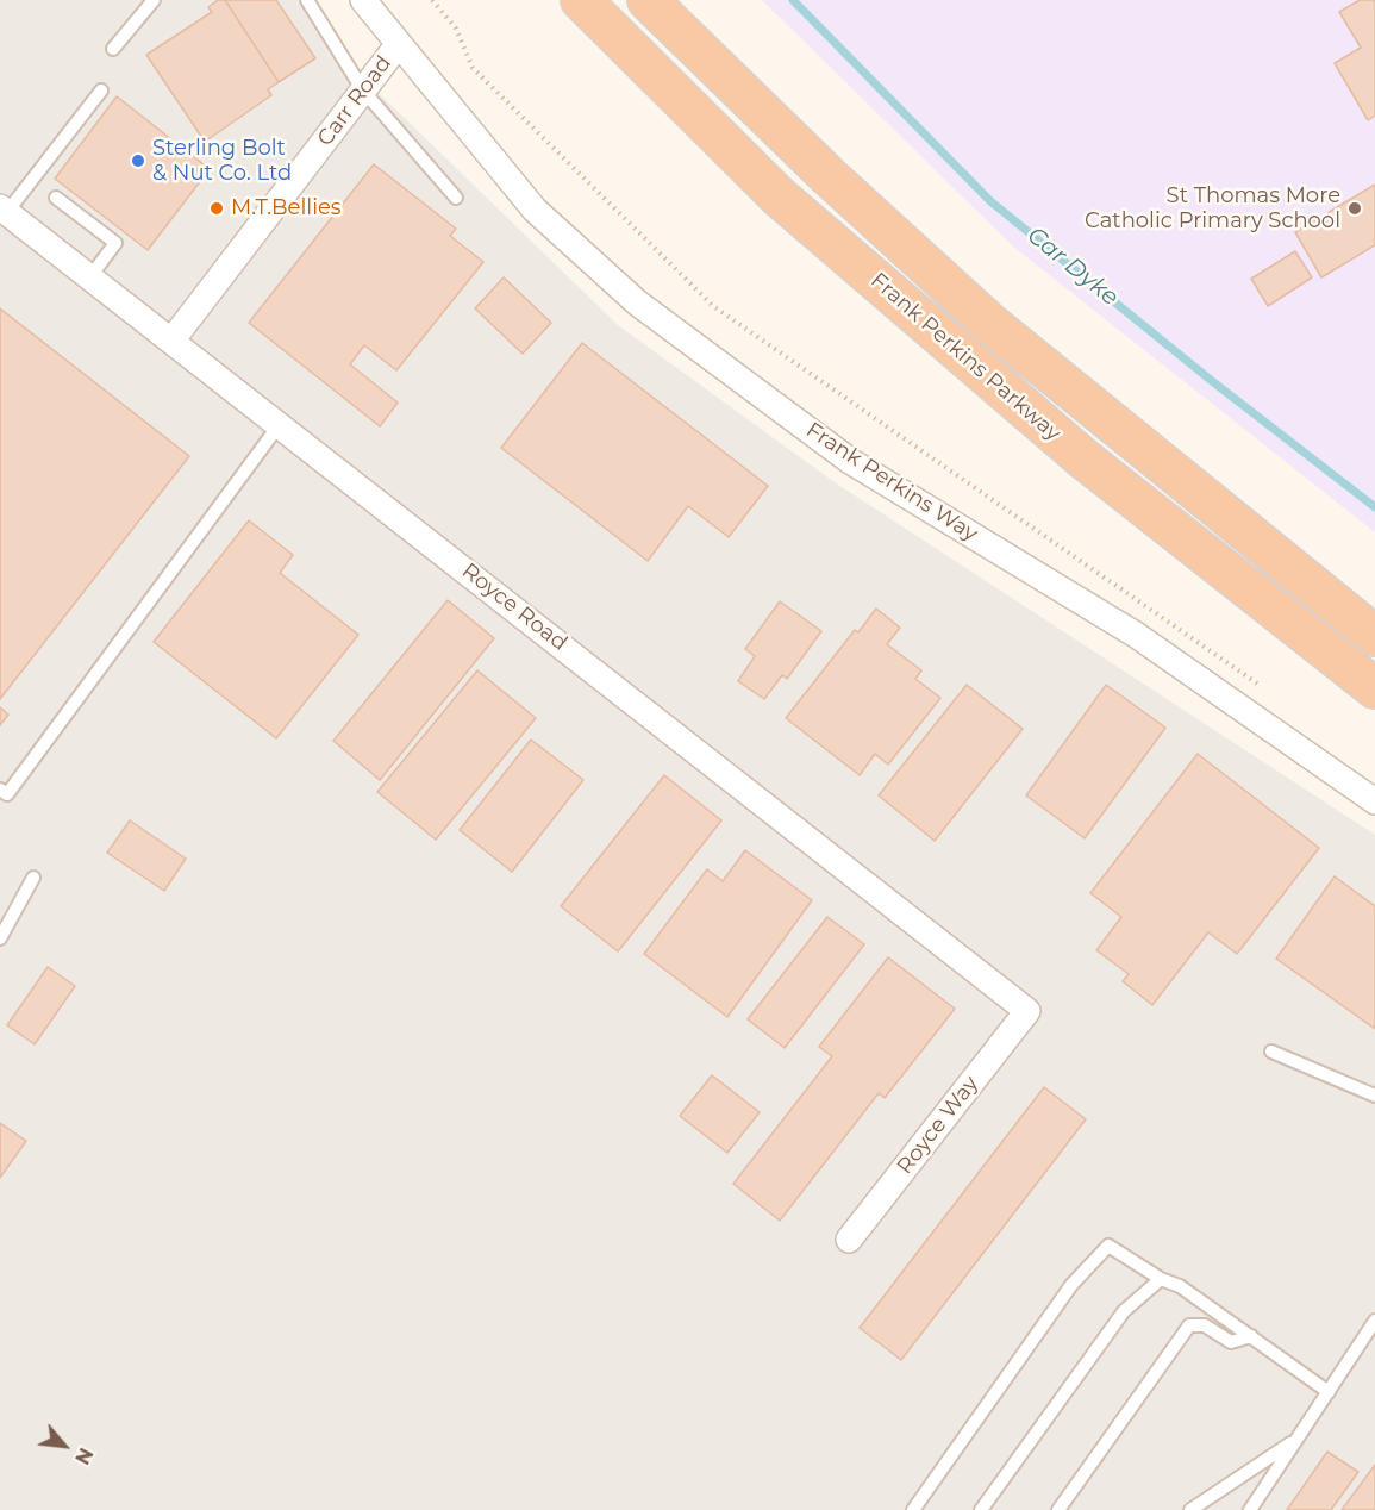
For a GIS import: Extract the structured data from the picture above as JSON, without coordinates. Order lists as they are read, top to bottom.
{
  "streets": {
    "highway": ["Frank Perkins Parkway"],
    "street": [
      "Carr Road",
      "Frank Perkins Way",
      "Royce Road",
      "Royce Way"
    ]
  },
  "crossings": [
    ["Carr Road", "Frank Perkins Way"],
    ["Carr Road", "Royce Road"],
    ["Royce Road", "Royce Way"]
  ],
  "water": ["Car Dyke"],
  "places": ["Sterling Bolt & Nut Co. Ltd", "M.T.Bellies", "St Thomas More Catholic Primary School"],
  "north": "bottom right"
}
